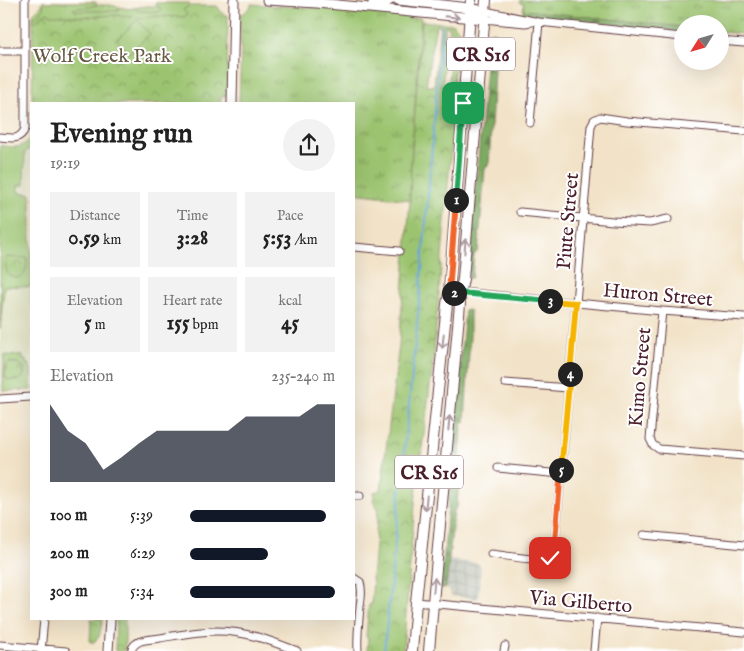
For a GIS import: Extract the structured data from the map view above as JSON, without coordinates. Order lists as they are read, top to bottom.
{
  "streets": {
    "main road": ["CR S16"],
    "street": [
      "Piute Street",
      "Huron Street",
      "Kimo Street",
      "Via Gilberto"
    ]
  },
  "crossings": [
    ["CR S16", "Huron Street"],
    ["CR S16", "Via Gilberto"],
    ["Piute Street", "Huron Street"],
    ["Huron Street", "Kimo Street"]
  ],
  "parks": ["Wolf Creek Park"],
  "north": "bottom left",
  "page": {
    "heading": ["Evening run", "19:19"],
    "stats": [
      ["Distance", "0.59 km"],
      ["Time", "3:28"],
      ["Pace", "5:53 /km"],
      ["Elevation", "5 m"],
      ["Heart rate", "155 bpm"],
      ["kcal", "45"]
    ],
    "pins": [
      "1",
      "2",
      "3",
      "4",
      "5"
    ],
    "chart": ["Elevation", "235–240 m"],
    "list": [
      {
        "name": "100 m",
        "note": "5:39"
      },
      {
        "name": "200 m",
        "note": "6:29"
      },
      {
        "name": "300 m",
        "note": "5:34"
      }
    ]
  }
}
